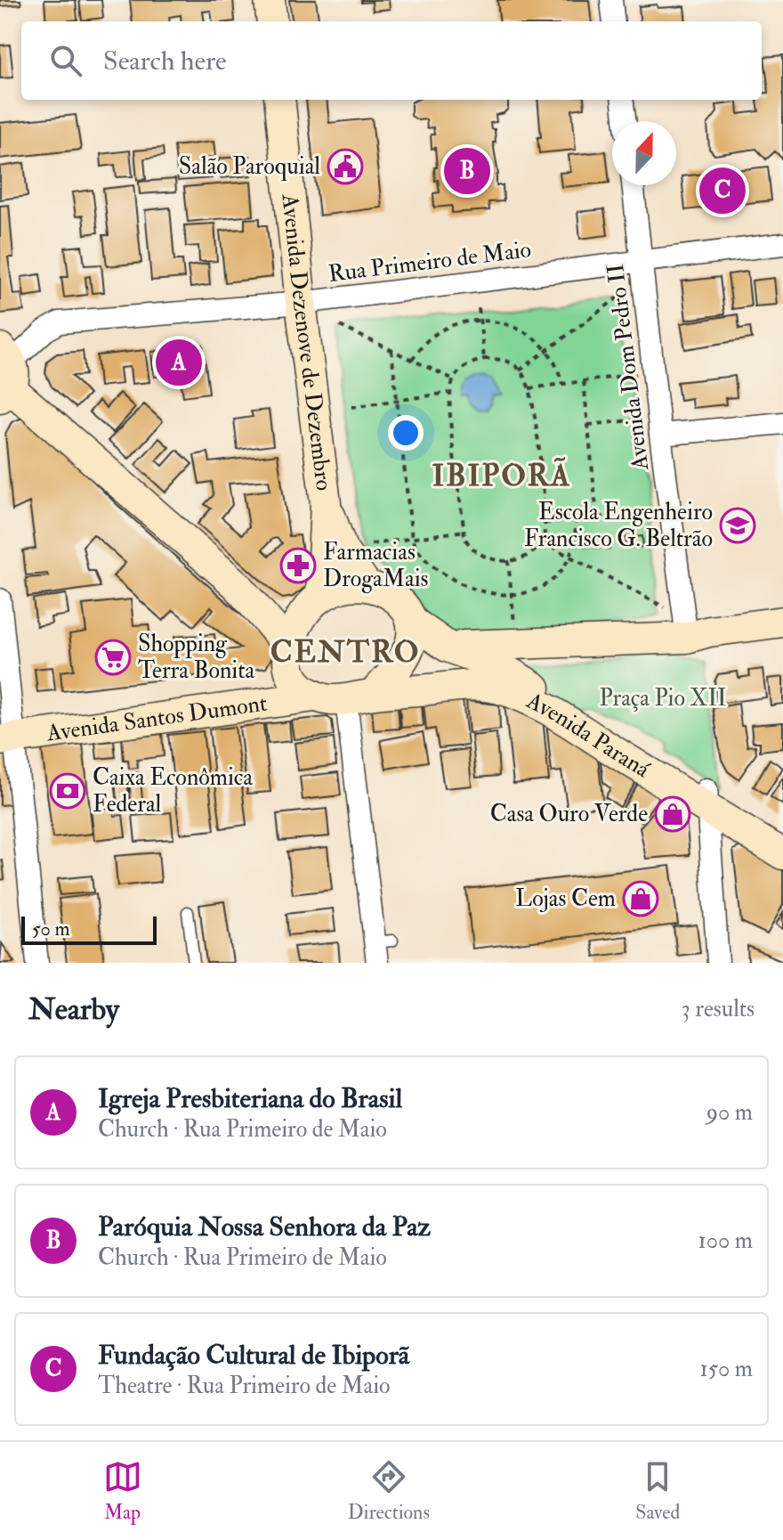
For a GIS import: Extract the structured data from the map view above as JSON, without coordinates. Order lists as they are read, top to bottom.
{
  "streets": {
    "main road": ["Avenida Dezenove de Dezembro", "Avenida Santos Dumont", "Avenida Paraná"],
    "street": ["Rua Primeiro de Maio", "Avenida Dom Pedro II"]
  },
  "crossings": [
    ["Rua Primeiro de Maio", "Avenida Dezenove de Dezembro"],
    ["Rua Primeiro de Maio", "Avenida Dom Pedro II"],
    ["Avenida Dezenove de Dezembro", "Avenida Santos Dumont"],
    ["Avenida Dezenove de Dezembro", "Avenida Paraná"],
    ["Avenida Santos Dumont", "Avenida Paraná"]
  ],
  "districts": ["IBIPORÃ", "CENTRO"],
  "parks": ["Praça Pio XII"],
  "places": {
    "public building": ["Salão Paroquial"],
    "school or university": ["Escola Engenheiro Francisco G. Beltrão"],
    "pharmacy": ["Farmacias DrogaMais"],
    "supermarket": ["Shopping Terra Bonita"],
    "bank": ["Caixa Econômica Federal"],
    "shop": ["Casa Ouro Verde", "Lojas Cem"]
  },
  "scale_bar": "50 m",
  "north": "top",
  "page": {
    "search": "Search here",
    "pins": ["B", "C", "A"],
    "scale": "50 m",
    "heading": ["Nearby", "3 results"],
    "list": [
      {
        "mark": "A",
        "name": "Igreja Presbiteriana do Brasil",
        "note": "Church · Rua Primeiro de Maio",
        "value": "90 m"
      },
      {
        "mark": "B",
        "name": "Paróquia Nossa Senhora da Paz",
        "note": "Church · Rua Primeiro de Maio",
        "value": "100 m"
      },
      {
        "mark": "C",
        "name": "Fundação Cultural de Ibiporã",
        "note": "Theatre · Rua Primeiro de Maio",
        "value": "150 m"
      }
    ],
    "nav": ["Map", "Directions", "Saved"]
  }
}
